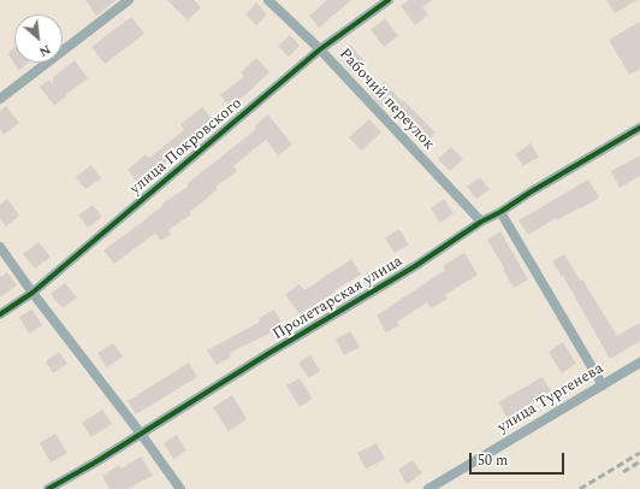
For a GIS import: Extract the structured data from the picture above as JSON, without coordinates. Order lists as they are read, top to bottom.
{
  "streets": {
    "street": [
      "Рабочий переулок",
      "улица Покровского",
      "Пролетарская улица",
      "улица Тургенева"
    ]
  },
  "crossings": [
    ["Рабочий переулок", "улица Покровского"],
    ["Рабочий переулок", "Пролетарская улица"]
  ],
  "scale_bar": "50 m",
  "north": "bottom right"
}
